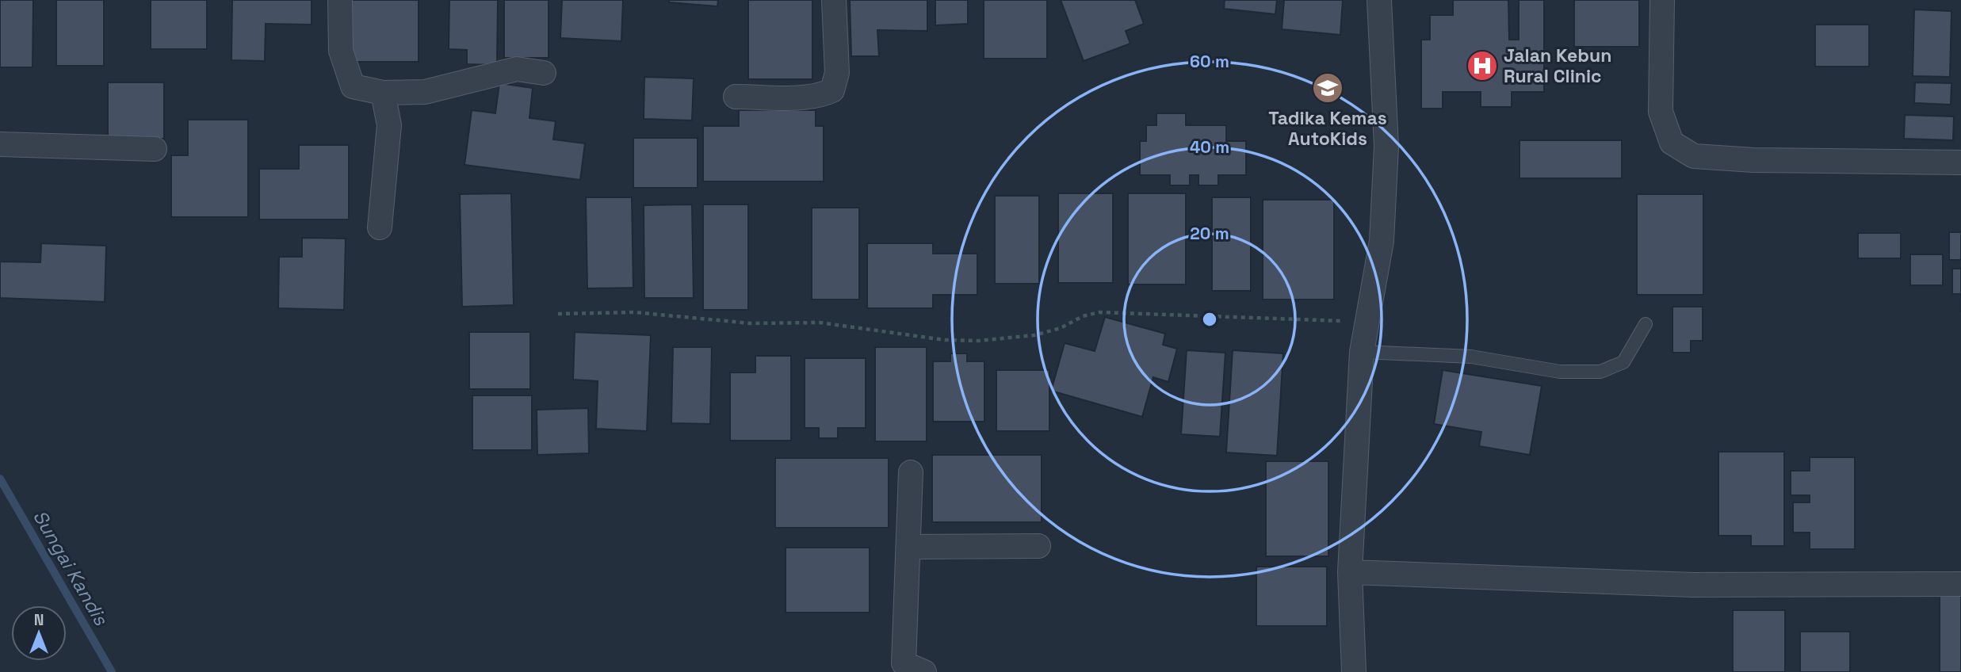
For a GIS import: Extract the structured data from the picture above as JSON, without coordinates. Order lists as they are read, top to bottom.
{
  "water": ["Sungai Kandis"],
  "places": {
    "hospital": ["Jalan Kebun Rural Clinic"],
    "school or university": ["Tadika Kemas AutoKids"]
  },
  "north": "top",
  "rings": ["60 m", "40 m", "20 m"]
}
